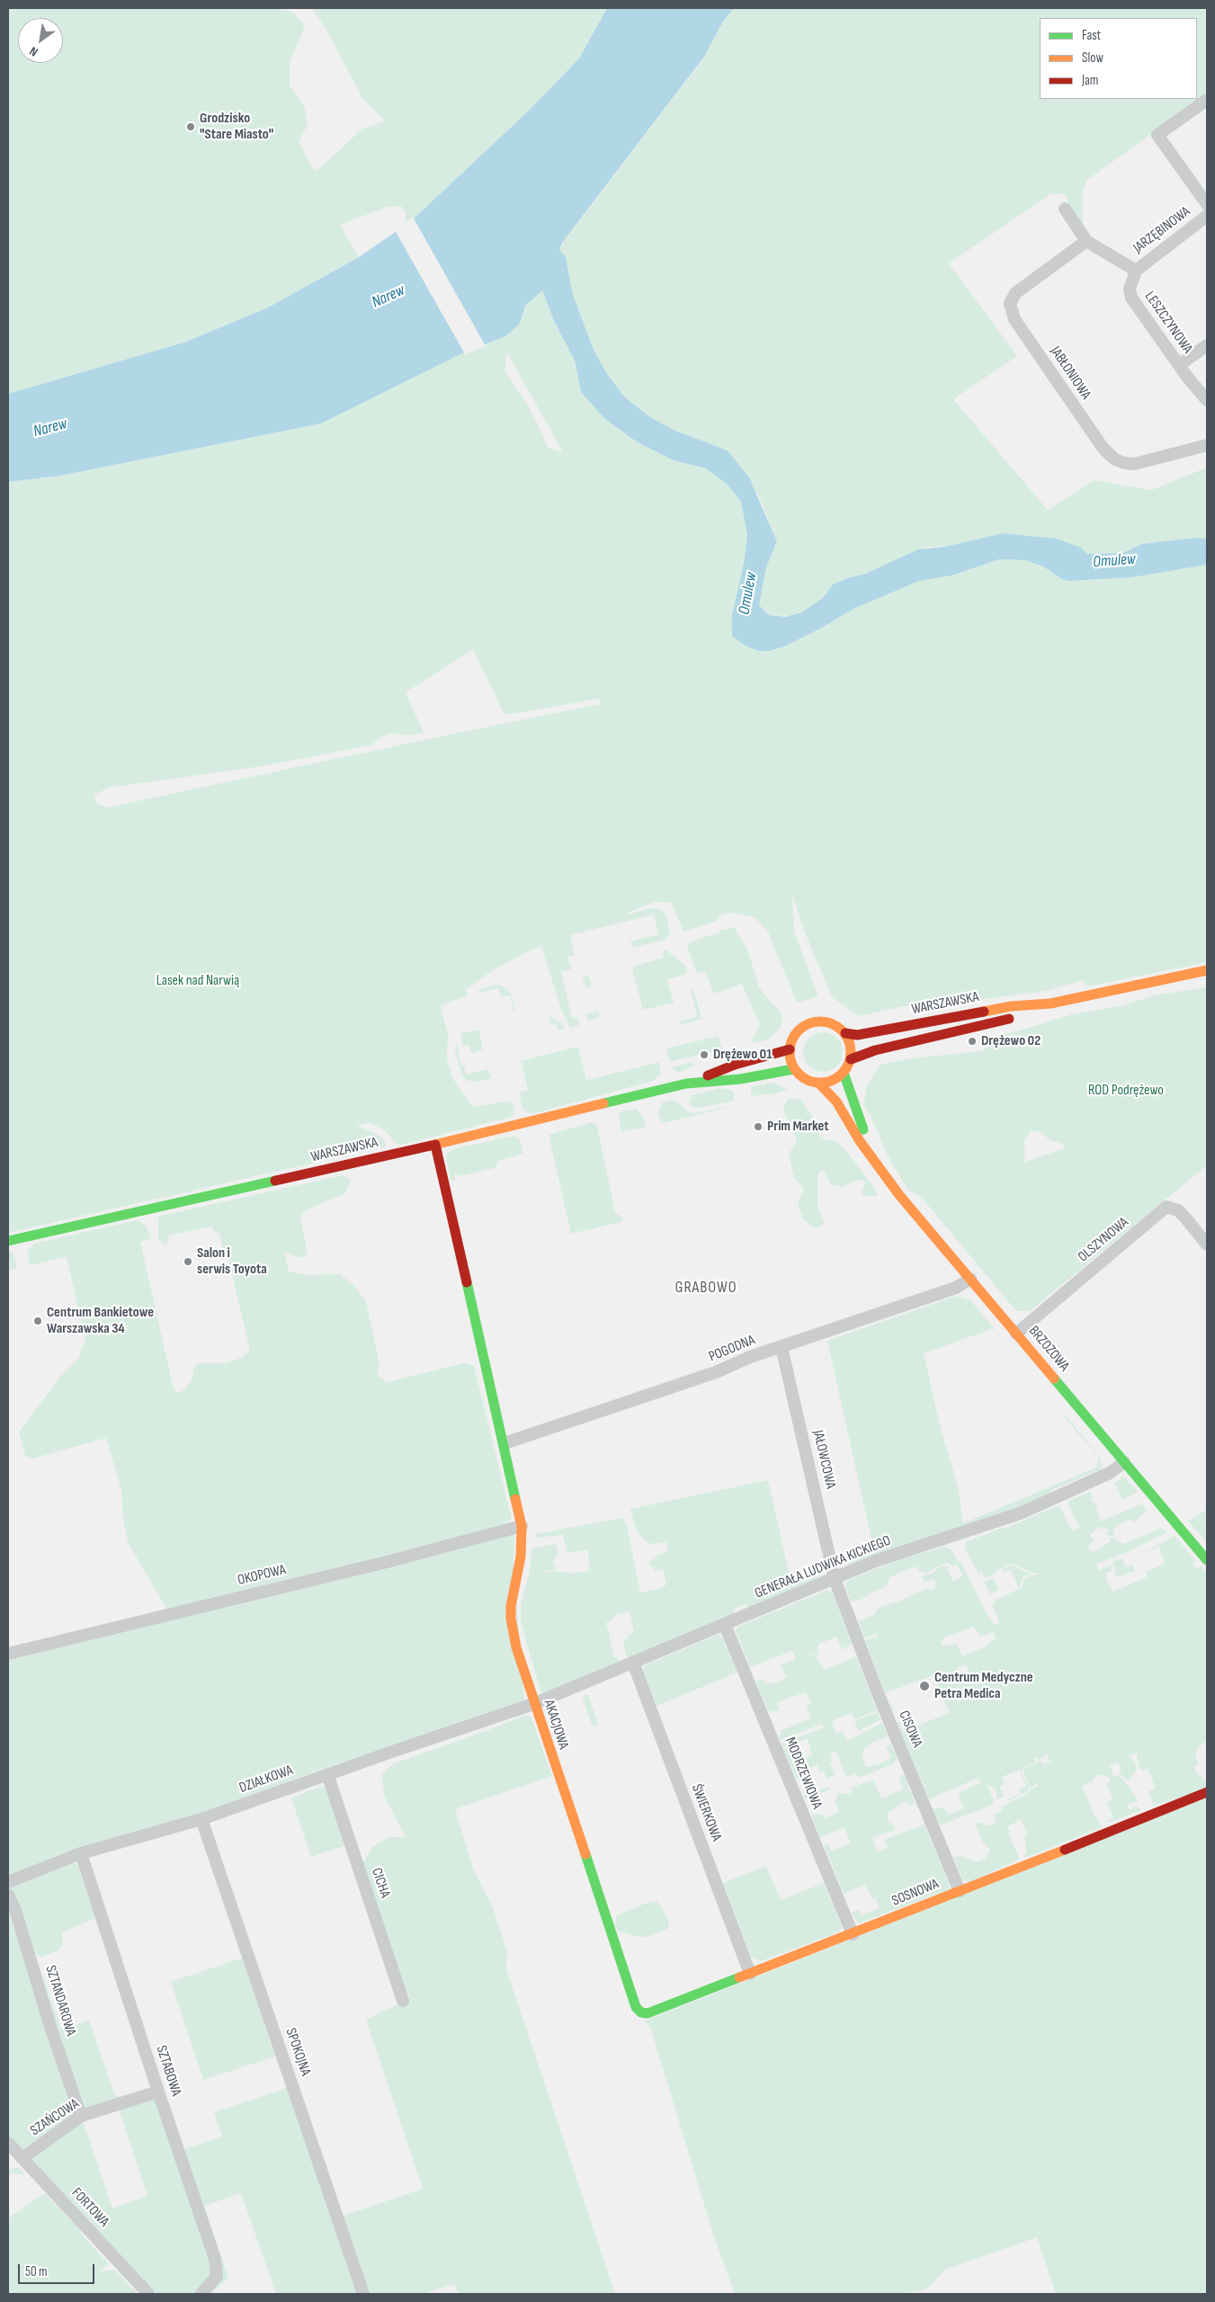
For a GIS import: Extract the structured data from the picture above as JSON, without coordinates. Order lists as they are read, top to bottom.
{
  "streets": {
    "main road": [
      "WARSZAWSKA",
      "BRZOZOWA",
      "AKACJOWA",
      "SOSNOWA"
    ],
    "street": [
      "JARZĘBINOWA",
      "LESZCZYNOWA",
      "JABŁONIOWA",
      "OLSZYNOWA",
      "POGODNA",
      "JAŁOWCOWA",
      "GENERAŁA LUDWIKA KICKIEGO",
      "OKOPOWA",
      "CISOWA",
      "MODRZEWIOWA",
      "DZIAŁKOWA",
      "ŚWIERKOWA",
      "CICHA",
      "SZTANDAROWA",
      "SPOKOJNA",
      "SZTABOWA",
      "SZAŃCOWA",
      "FORTOWA"
    ]
  },
  "crossings": [
    ["JARZĘBINOWA", "LESZCZYNOWA"],
    ["WARSZAWSKA", "BRZOZOWA"],
    ["WARSZAWSKA", "AKACJOWA"],
    ["OLSZYNOWA", "BRZOZOWA"],
    ["POGODNA", "BRZOZOWA"],
    ["POGODNA", "JAŁOWCOWA"],
    ["POGODNA", "AKACJOWA"],
    ["BRZOZOWA", "GENERAŁA LUDWIKA KICKIEGO"],
    ["JAŁOWCOWA", "GENERAŁA LUDWIKA KICKIEGO"],
    ["JAŁOWCOWA", "CISOWA"],
    ["GENERAŁA LUDWIKA KICKIEGO", "AKACJOWA"],
    ["GENERAŁA LUDWIKA KICKIEGO", "CISOWA"],
    ["GENERAŁA LUDWIKA KICKIEGO", "MODRZEWIOWA"],
    ["GENERAŁA LUDWIKA KICKIEGO", "DZIAŁKOWA"],
    ["GENERAŁA LUDWIKA KICKIEGO", "ŚWIERKOWA"],
    ["OKOPOWA", "AKACJOWA"],
    ["AKACJOWA", "DZIAŁKOWA"],
    ["AKACJOWA", "SOSNOWA"],
    ["CISOWA", "SOSNOWA"],
    ["MODRZEWIOWA", "SOSNOWA"],
    ["DZIAŁKOWA", "CICHA"],
    ["DZIAŁKOWA", "SPOKOJNA"],
    ["DZIAŁKOWA", "SZTABOWA"],
    ["ŚWIERKOWA", "SOSNOWA"],
    ["SZTANDAROWA", "SZAŃCOWA"],
    ["SZTABOWA", "SZAŃCOWA"],
    ["SZAŃCOWA", "FORTOWA"]
  ],
  "districts": ["GRABOWO"],
  "water": ["Narew", "Omulew"],
  "parks": ["Lasek nad Narwią", "ROD Podrężewo"],
  "places": [
    "Grodzisko \"Stare Miasto\"",
    "Drężewo 02",
    "Drężewo 01",
    "Prim Market",
    "Salon i serwis Toyota",
    "Centrum Bankietowe Warszawska 34",
    "Centrum Medyczne Petra Medica"
  ],
  "legend": ["Fast", "Slow", "Jam"],
  "scale_bar": "50 m",
  "north": "bottom left"
}
